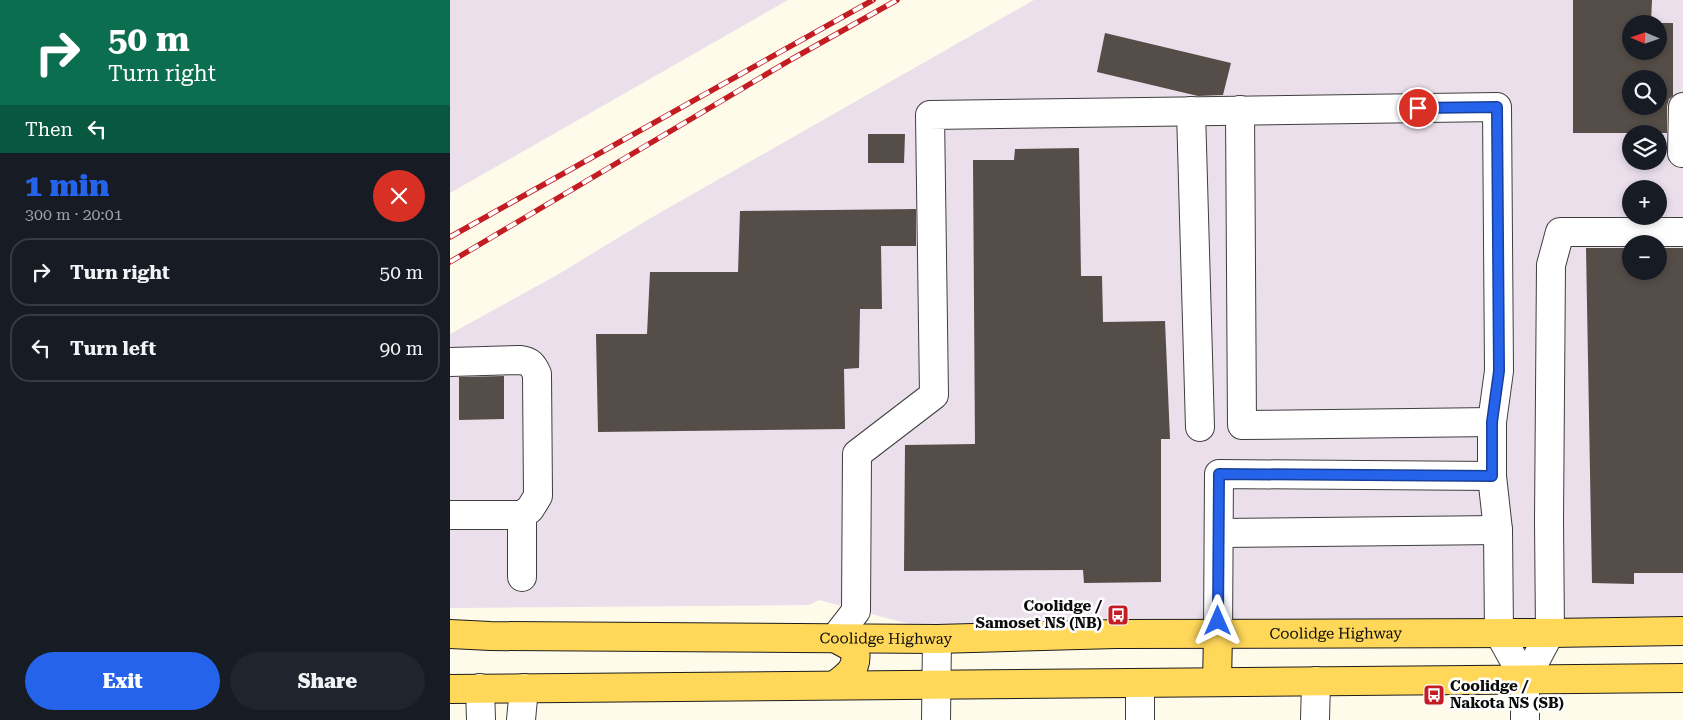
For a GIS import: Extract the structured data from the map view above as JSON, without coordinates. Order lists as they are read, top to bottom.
{
  "streets": {
    "main road": ["Coolidge Highway"]
  },
  "places": {
    "bus stop": ["Coolidge / Samoset NS (NB)", "Coolidge / Nakota NS (SB)"]
  },
  "north": "left",
  "page": {
    "turn": ["50 m", "Turn right"],
    "map_buttons": ["+", "−"],
    "then": "Then",
    "heading": ["1 min", "300 m · 20:01"],
    "list": [
      {
        "name": "Turn right",
        "value": "50 m"
      },
      {
        "name": "Turn left",
        "value": "90 m"
      }
    ],
    "buttons": ["Exit", "Share"]
  }
}
